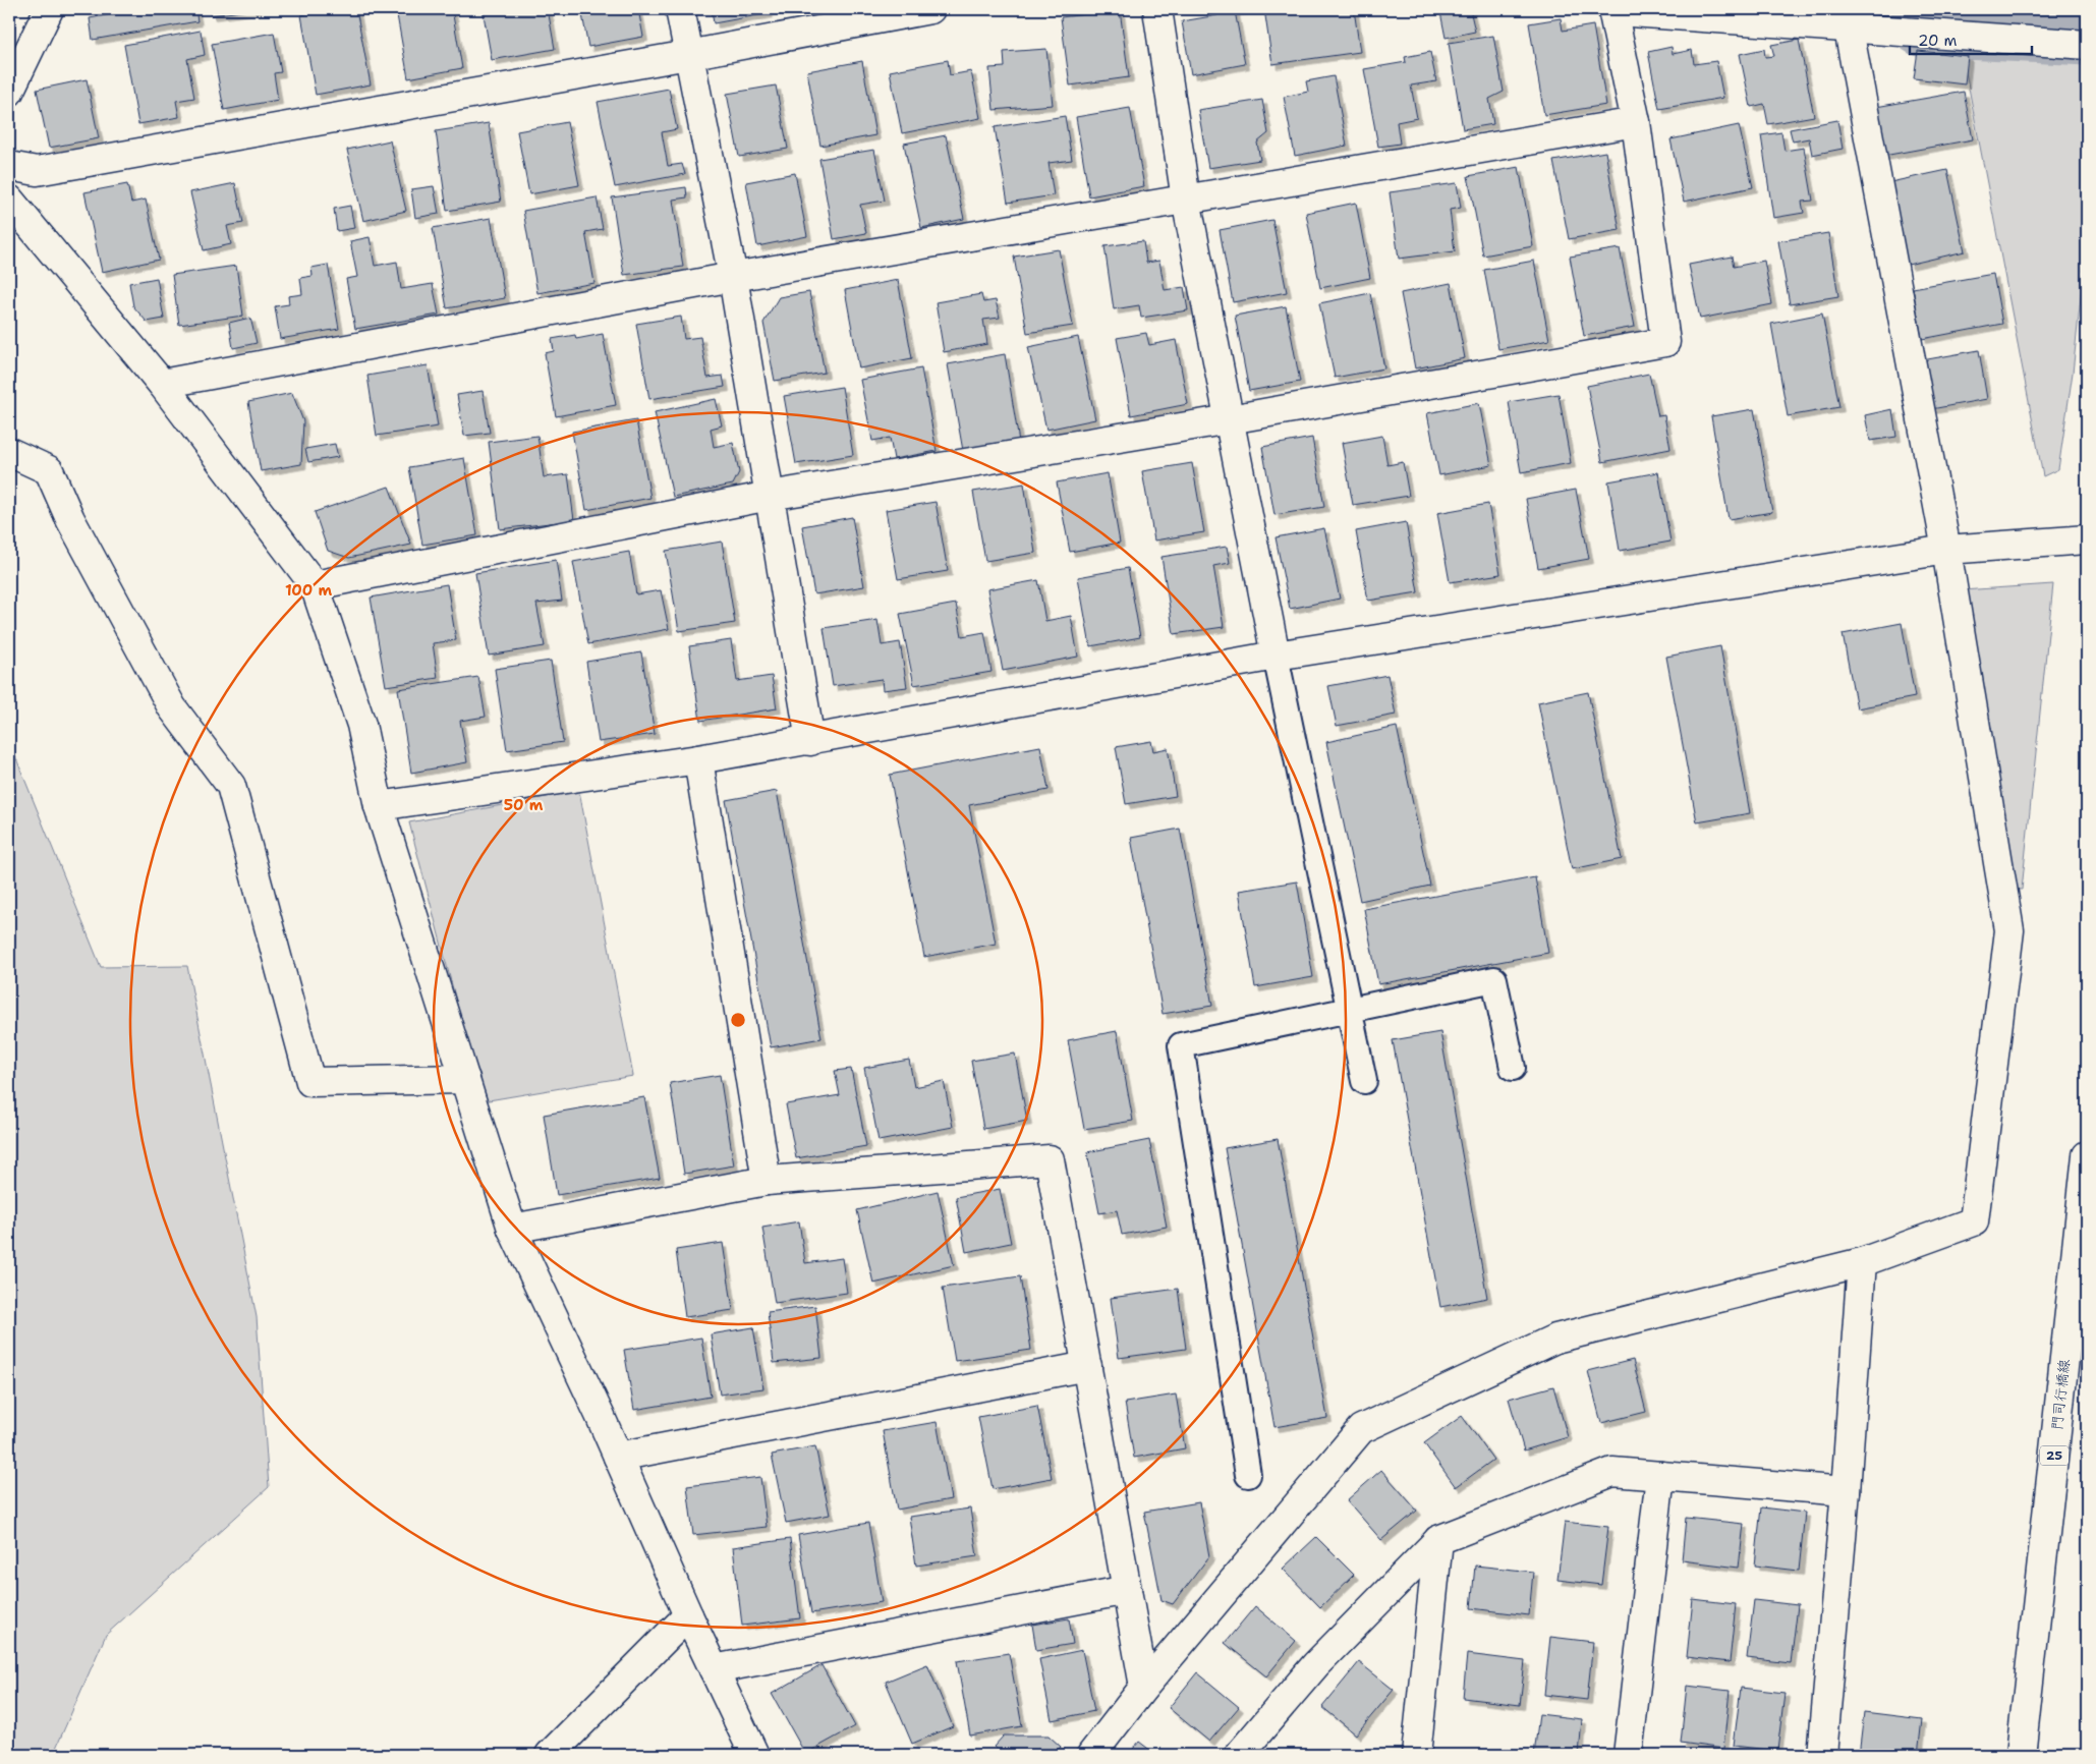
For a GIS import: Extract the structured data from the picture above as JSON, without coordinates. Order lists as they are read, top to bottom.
{
  "streets": {
    "street": ["門司行橋線", "25"]
  },
  "scale_bar": "20 m",
  "rings": ["100 m", "50 m"]
}
